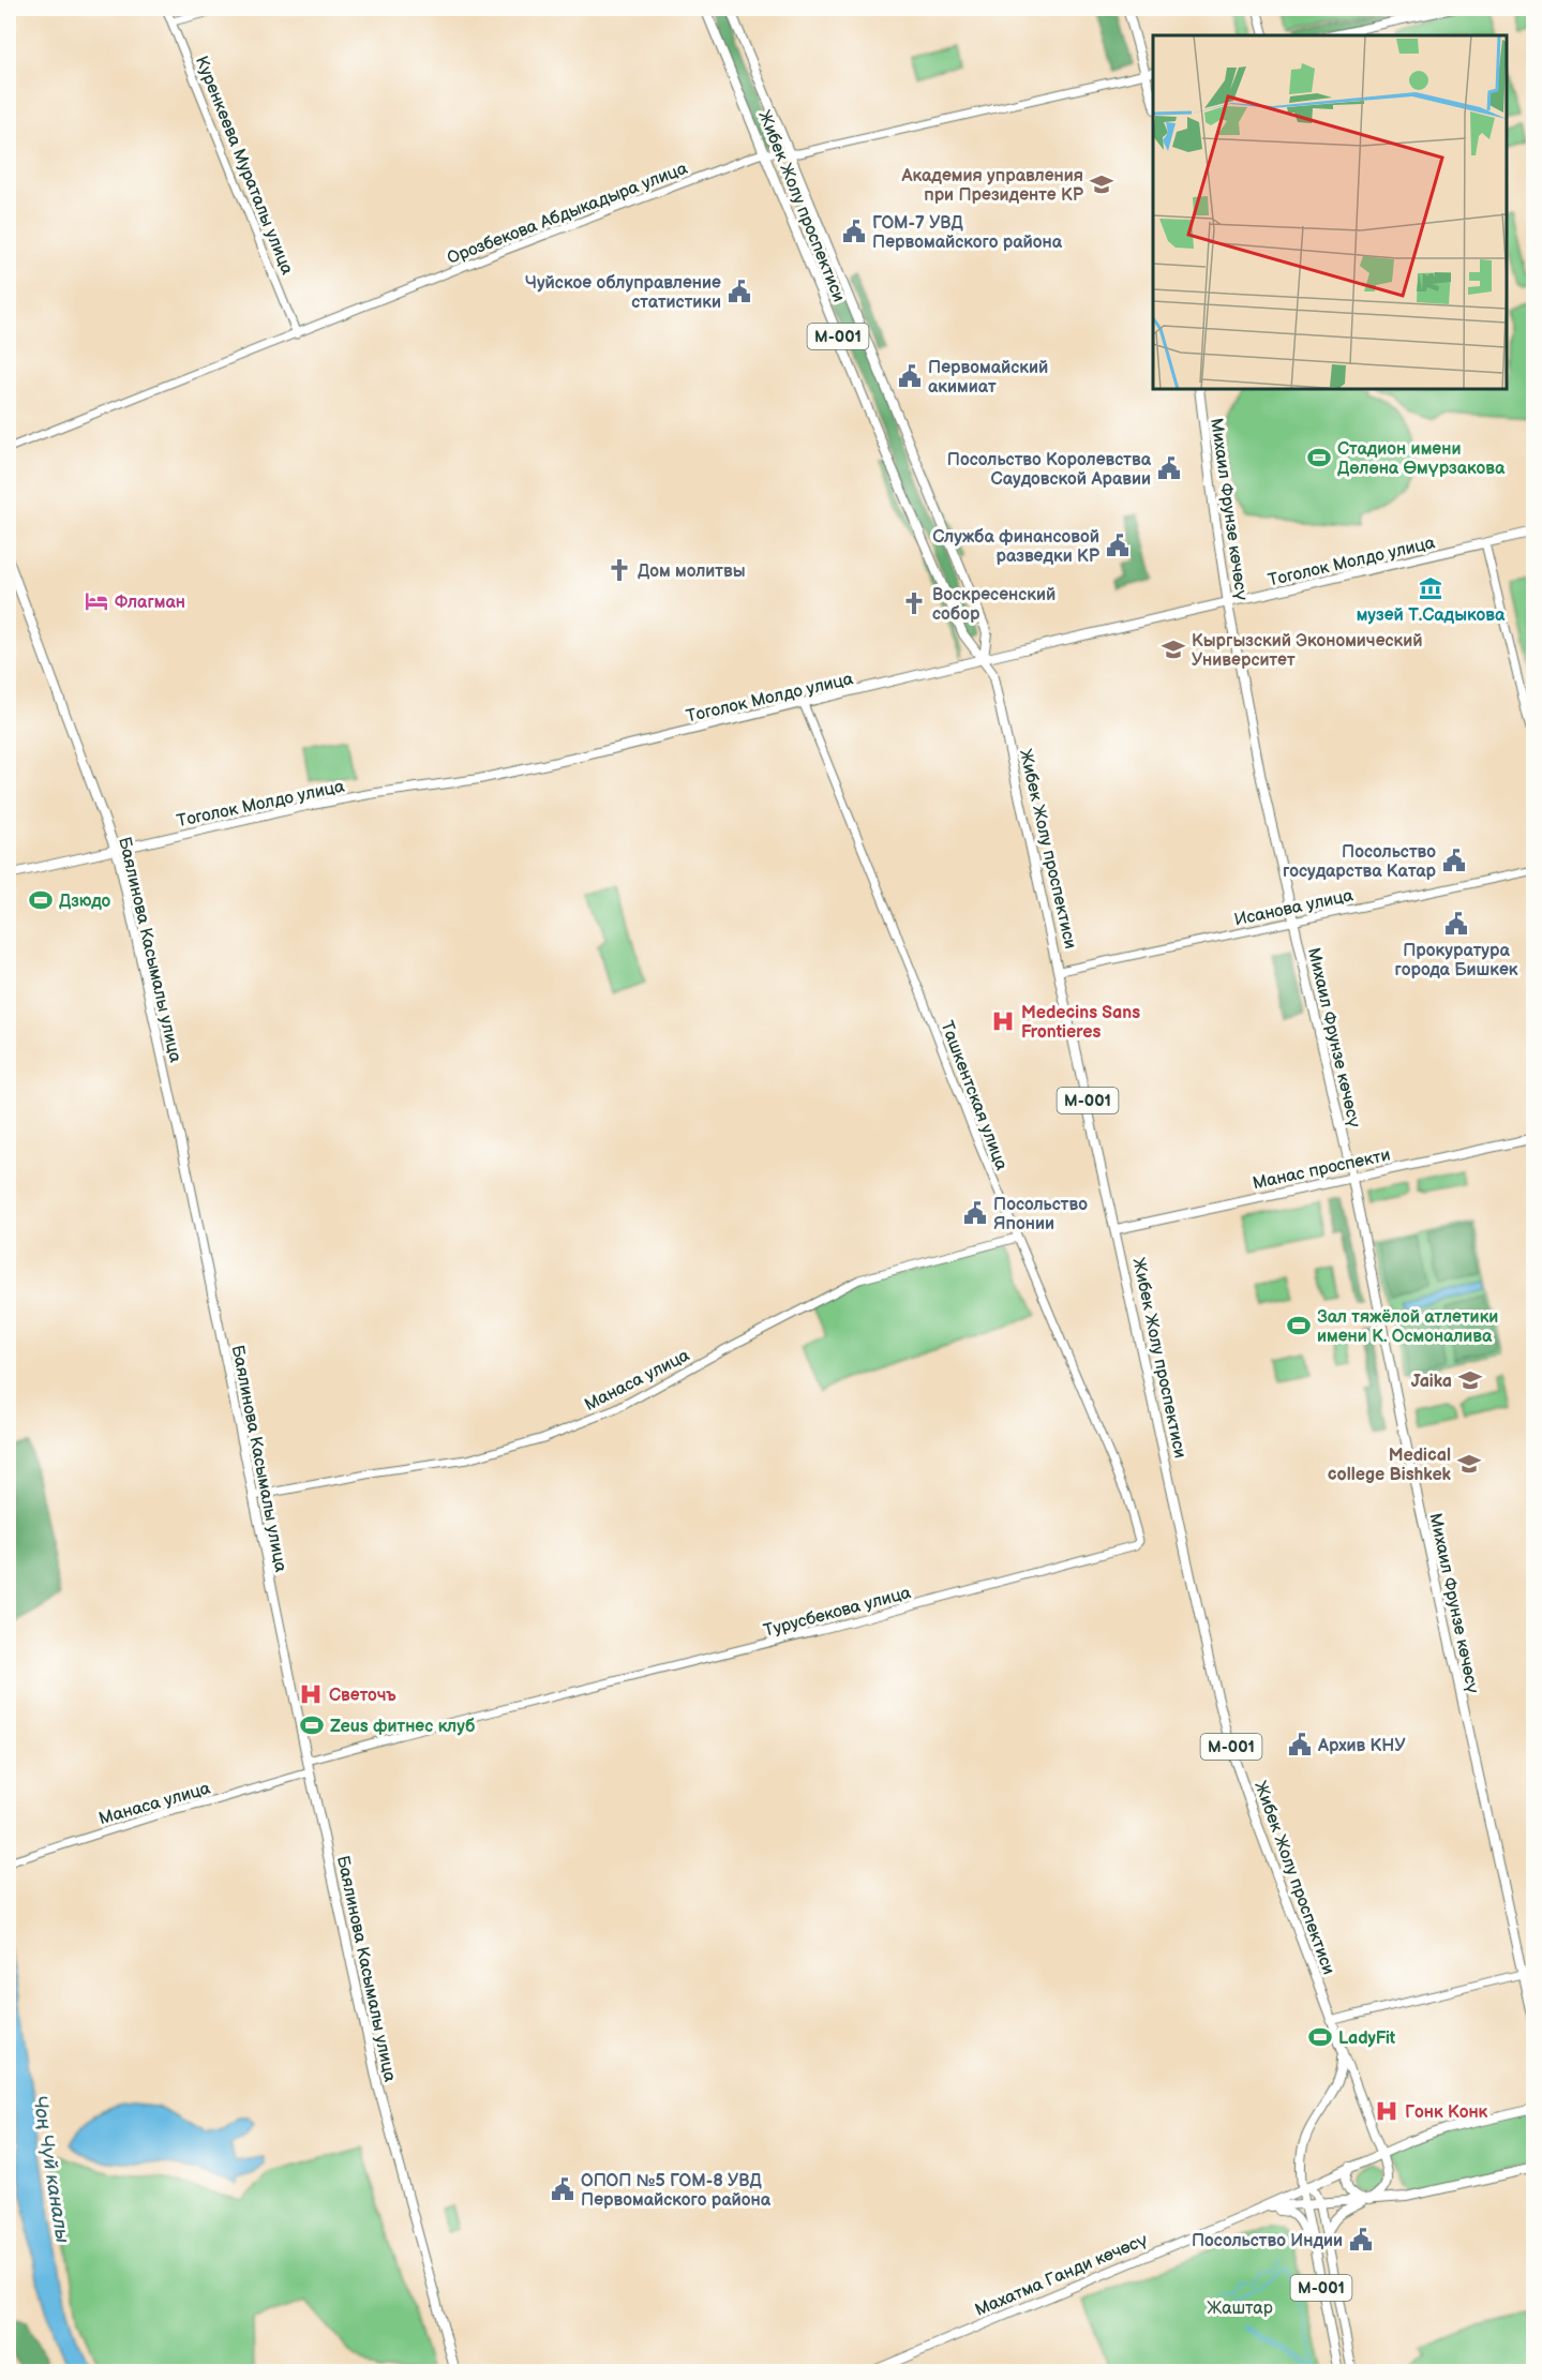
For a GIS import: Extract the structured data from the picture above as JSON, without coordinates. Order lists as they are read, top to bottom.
{
  "streets": {
    "main road": [
      "Жибек Жолу проспектиси",
      "М-001",
      "Михаил Фрунзе көчөсү",
      "Тоголок Молдо улица",
      "Баялинова Касымалы улица",
      "Манас проспекти",
      "Махатма Ганди көчөсү"
    ],
    "street": [
      "Куренкеева Мураталы улица",
      "Орозбекова Абдыкадыра улица",
      "Исанова улица",
      "Ташкентская улица",
      "Манаса улица",
      "Турусбекова улица"
    ]
  },
  "crossings": [
    ["Куренкеева Мураталы улица", "Орозбекова Абдыкадыра улица"],
    ["Жибек Жолу проспектиси", "Орозбекова Абдыкадыра улица"],
    ["Жибек Жолу проспектиси", "М-001"],
    ["Жибек Жолу проспектиси", "Тоголок Молдо улица"],
    ["Жибек Жолу проспектиси", "Исанова улица"],
    ["Жибек Жолу проспектиси", "Манас проспекти"],
    ["Жибек Жолу проспектиси", "Махатма Ганди көчөсү"],
    ["М-001", "Махатма Ганди көчөсү"],
    ["Михаил Фрунзе көчөсү", "Тоголок Молдо улица"],
    ["Михаил Фрунзе көчөсү", "Исанова улица"],
    ["Михаил Фрунзе көчөсү", "Манас проспекти"],
    ["Тоголок Молдо улица", "Баялинова Касымалы улица"],
    ["Тоголок Молдо улица", "Ташкентская улица"],
    ["Баялинова Касымалы улица", "Манаса улица"],
    ["Баялинова Касымалы улица", "Турусбекова улица"],
    ["Ташкентская улица", "Манаса улица"],
    ["Ташкентская улица", "Турусбекова улица"]
  ],
  "water": ["Чоң Чүй каналы"],
  "parks": ["Жаштар"],
  "places": {
    "school or university": [
      "Академия управления при Президенте КР",
      "Кыргызский Экономический Университет",
      "Jaika",
      "Medical college Bishkek"
    ],
    "public building": [
      "ГОМ-7 УВД Первомайского района",
      "Чуйское облуправление статистики",
      "Первомайский акимиат",
      "Посольство Королевства Саудовской Аравии",
      "Служба финансовой разведки КР",
      "Посольство государства Катар",
      "Прокуратура города Бишкек",
      "Посольство Японии",
      "Архив КНУ",
      "ОПОП №5 ГОМ-8 УВД Первомайского района",
      "Посольство Индии"
    ],
    "sports": [
      "Стадион имени Дөлөна Өмүрзакова",
      "Дзюдо",
      "Зал тяжёлой атлетики имени К. Осмоналива",
      "Zeus фитнес клуб",
      "LadyFit"
    ],
    "church": ["Дом молитвы", "Воскресенский собор"],
    "museum": ["музей Т.Садыкова"],
    "hotel": ["Флагман"],
    "hospital": ["Medecins Sans Frontieres", "Светочъ", "Гонк Конк"]
  }
}
